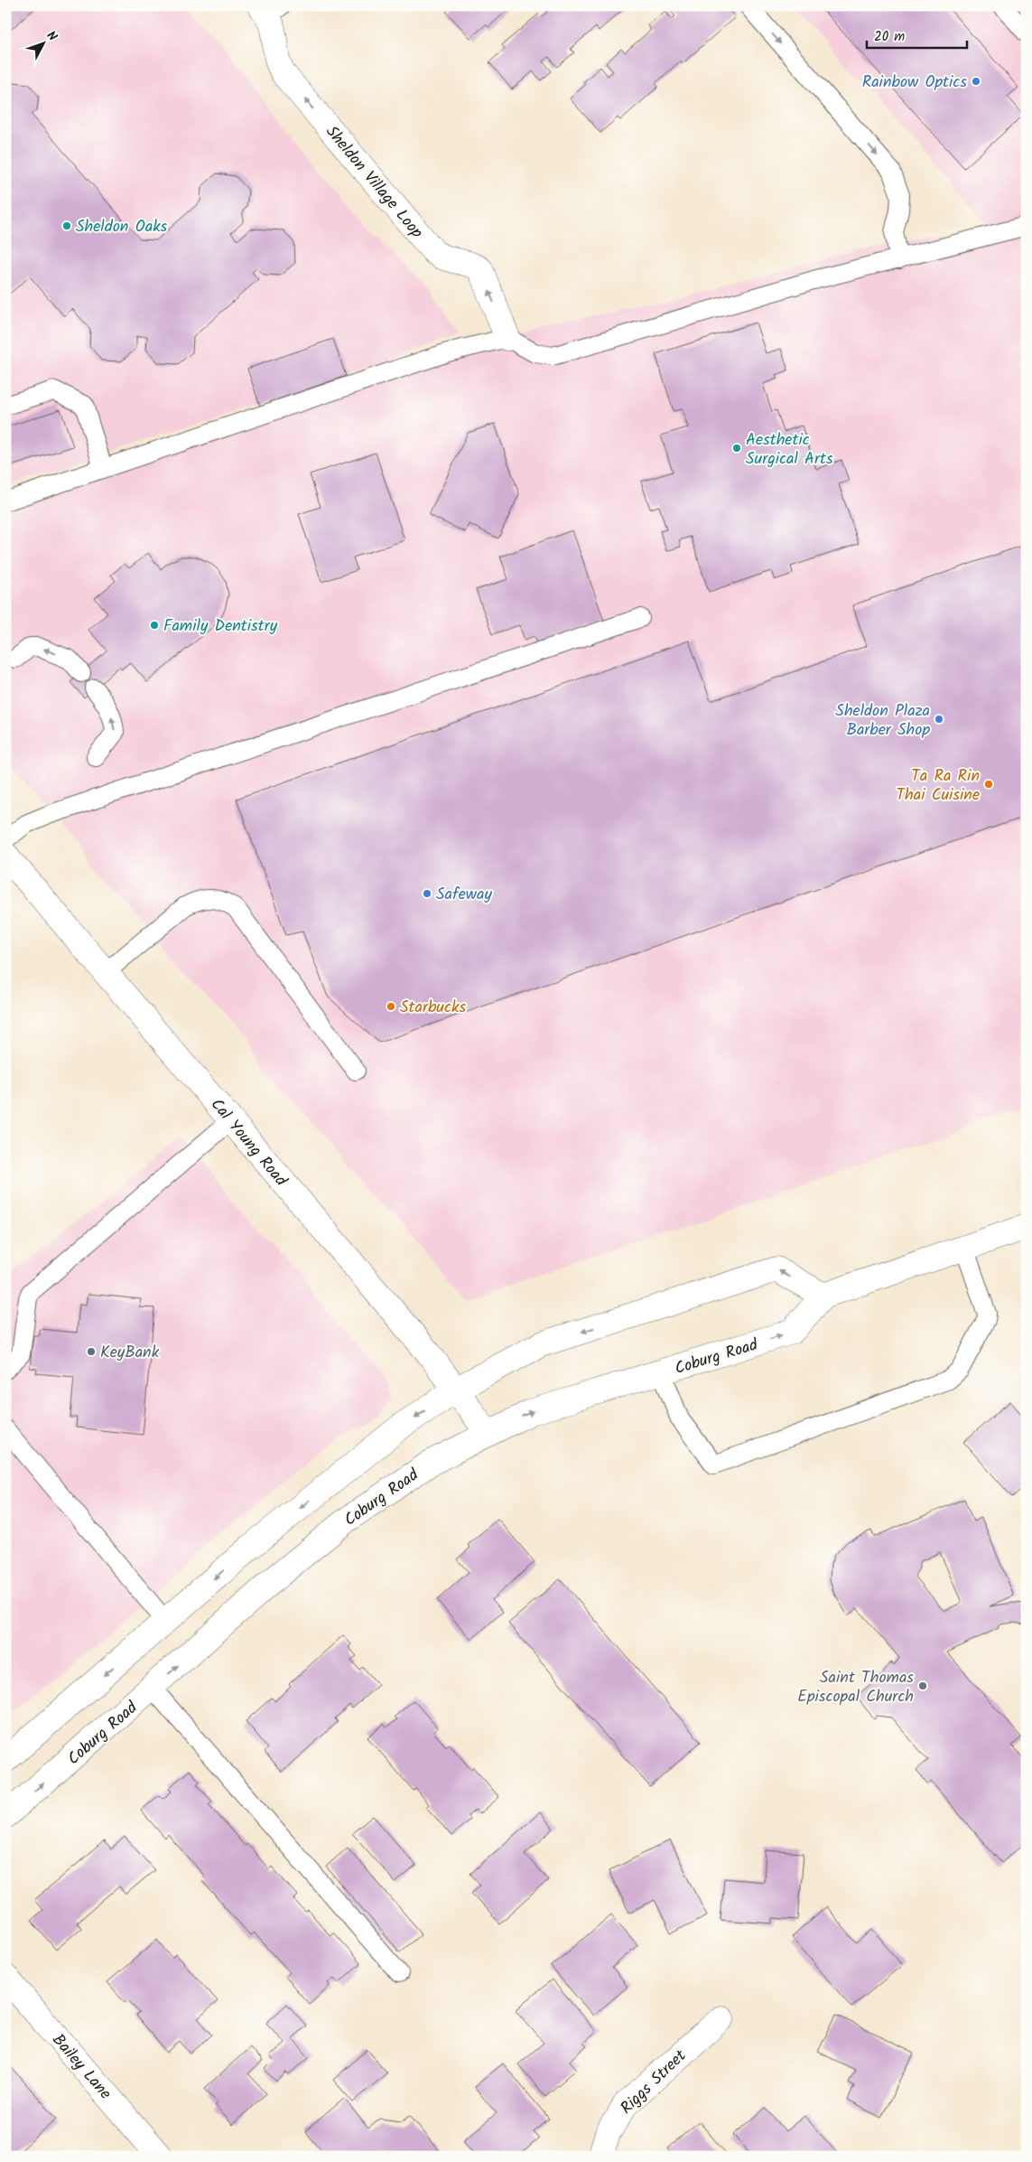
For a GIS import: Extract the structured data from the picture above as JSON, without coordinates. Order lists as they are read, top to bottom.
{
  "streets": {
    "main road": [
      "Sheldon Village Loop",
      "Cal Young Road",
      "Coburg Road",
      "Bailey Lane",
      "Riggs Street"
    ]
  },
  "crossings": [
    ["Cal Young Road", "Coburg Road"]
  ],
  "one_way": ["Sheldon Village Loop"],
  "places": [
    "Rainbow Optics",
    "Sheldon Oaks",
    "Aesthetic Surgical Arts",
    "Family Dentistry",
    "Sheldon Plaza Barber Shop",
    "Ta Ra Rin Thai Cuisine",
    "Safeway",
    "Starbucks",
    "KeyBank",
    "Saint Thomas Episcopal Church"
  ],
  "scale_bar": "20 m",
  "north": "top right"
}
